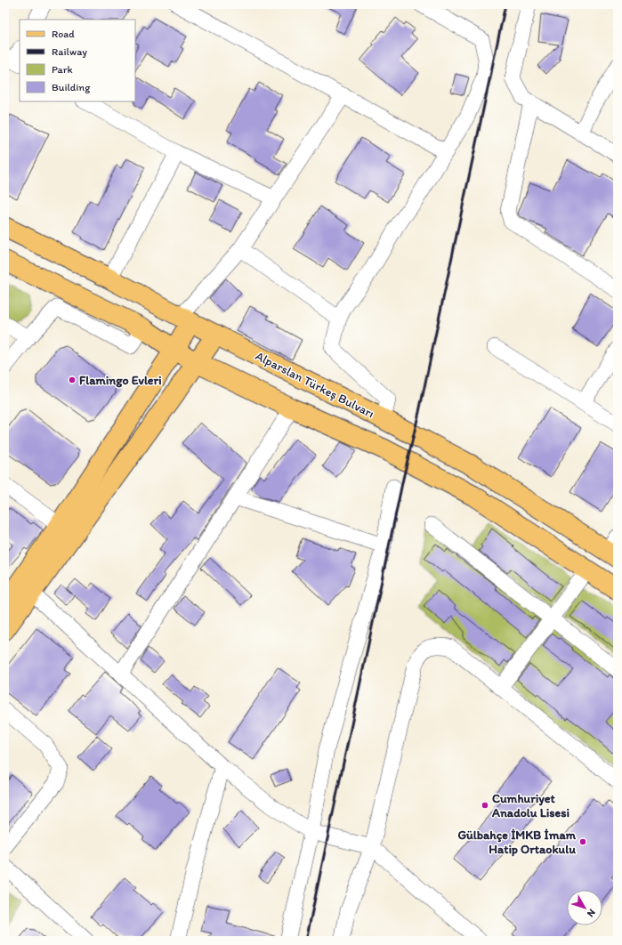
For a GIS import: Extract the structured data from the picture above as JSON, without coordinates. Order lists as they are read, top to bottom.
{
  "streets": {
    "main road": ["Alparslan Türkeş Bulvarı"]
  },
  "places": ["Flamingo Evleri", "Cumhuriyet Anadolu Lisesi", "Gülbahçe İMKB İmam Hatip Ortaokulu"],
  "legend": [
    "Road",
    "Railway",
    "Park",
    "Building"
  ],
  "north": "bottom right"
}
